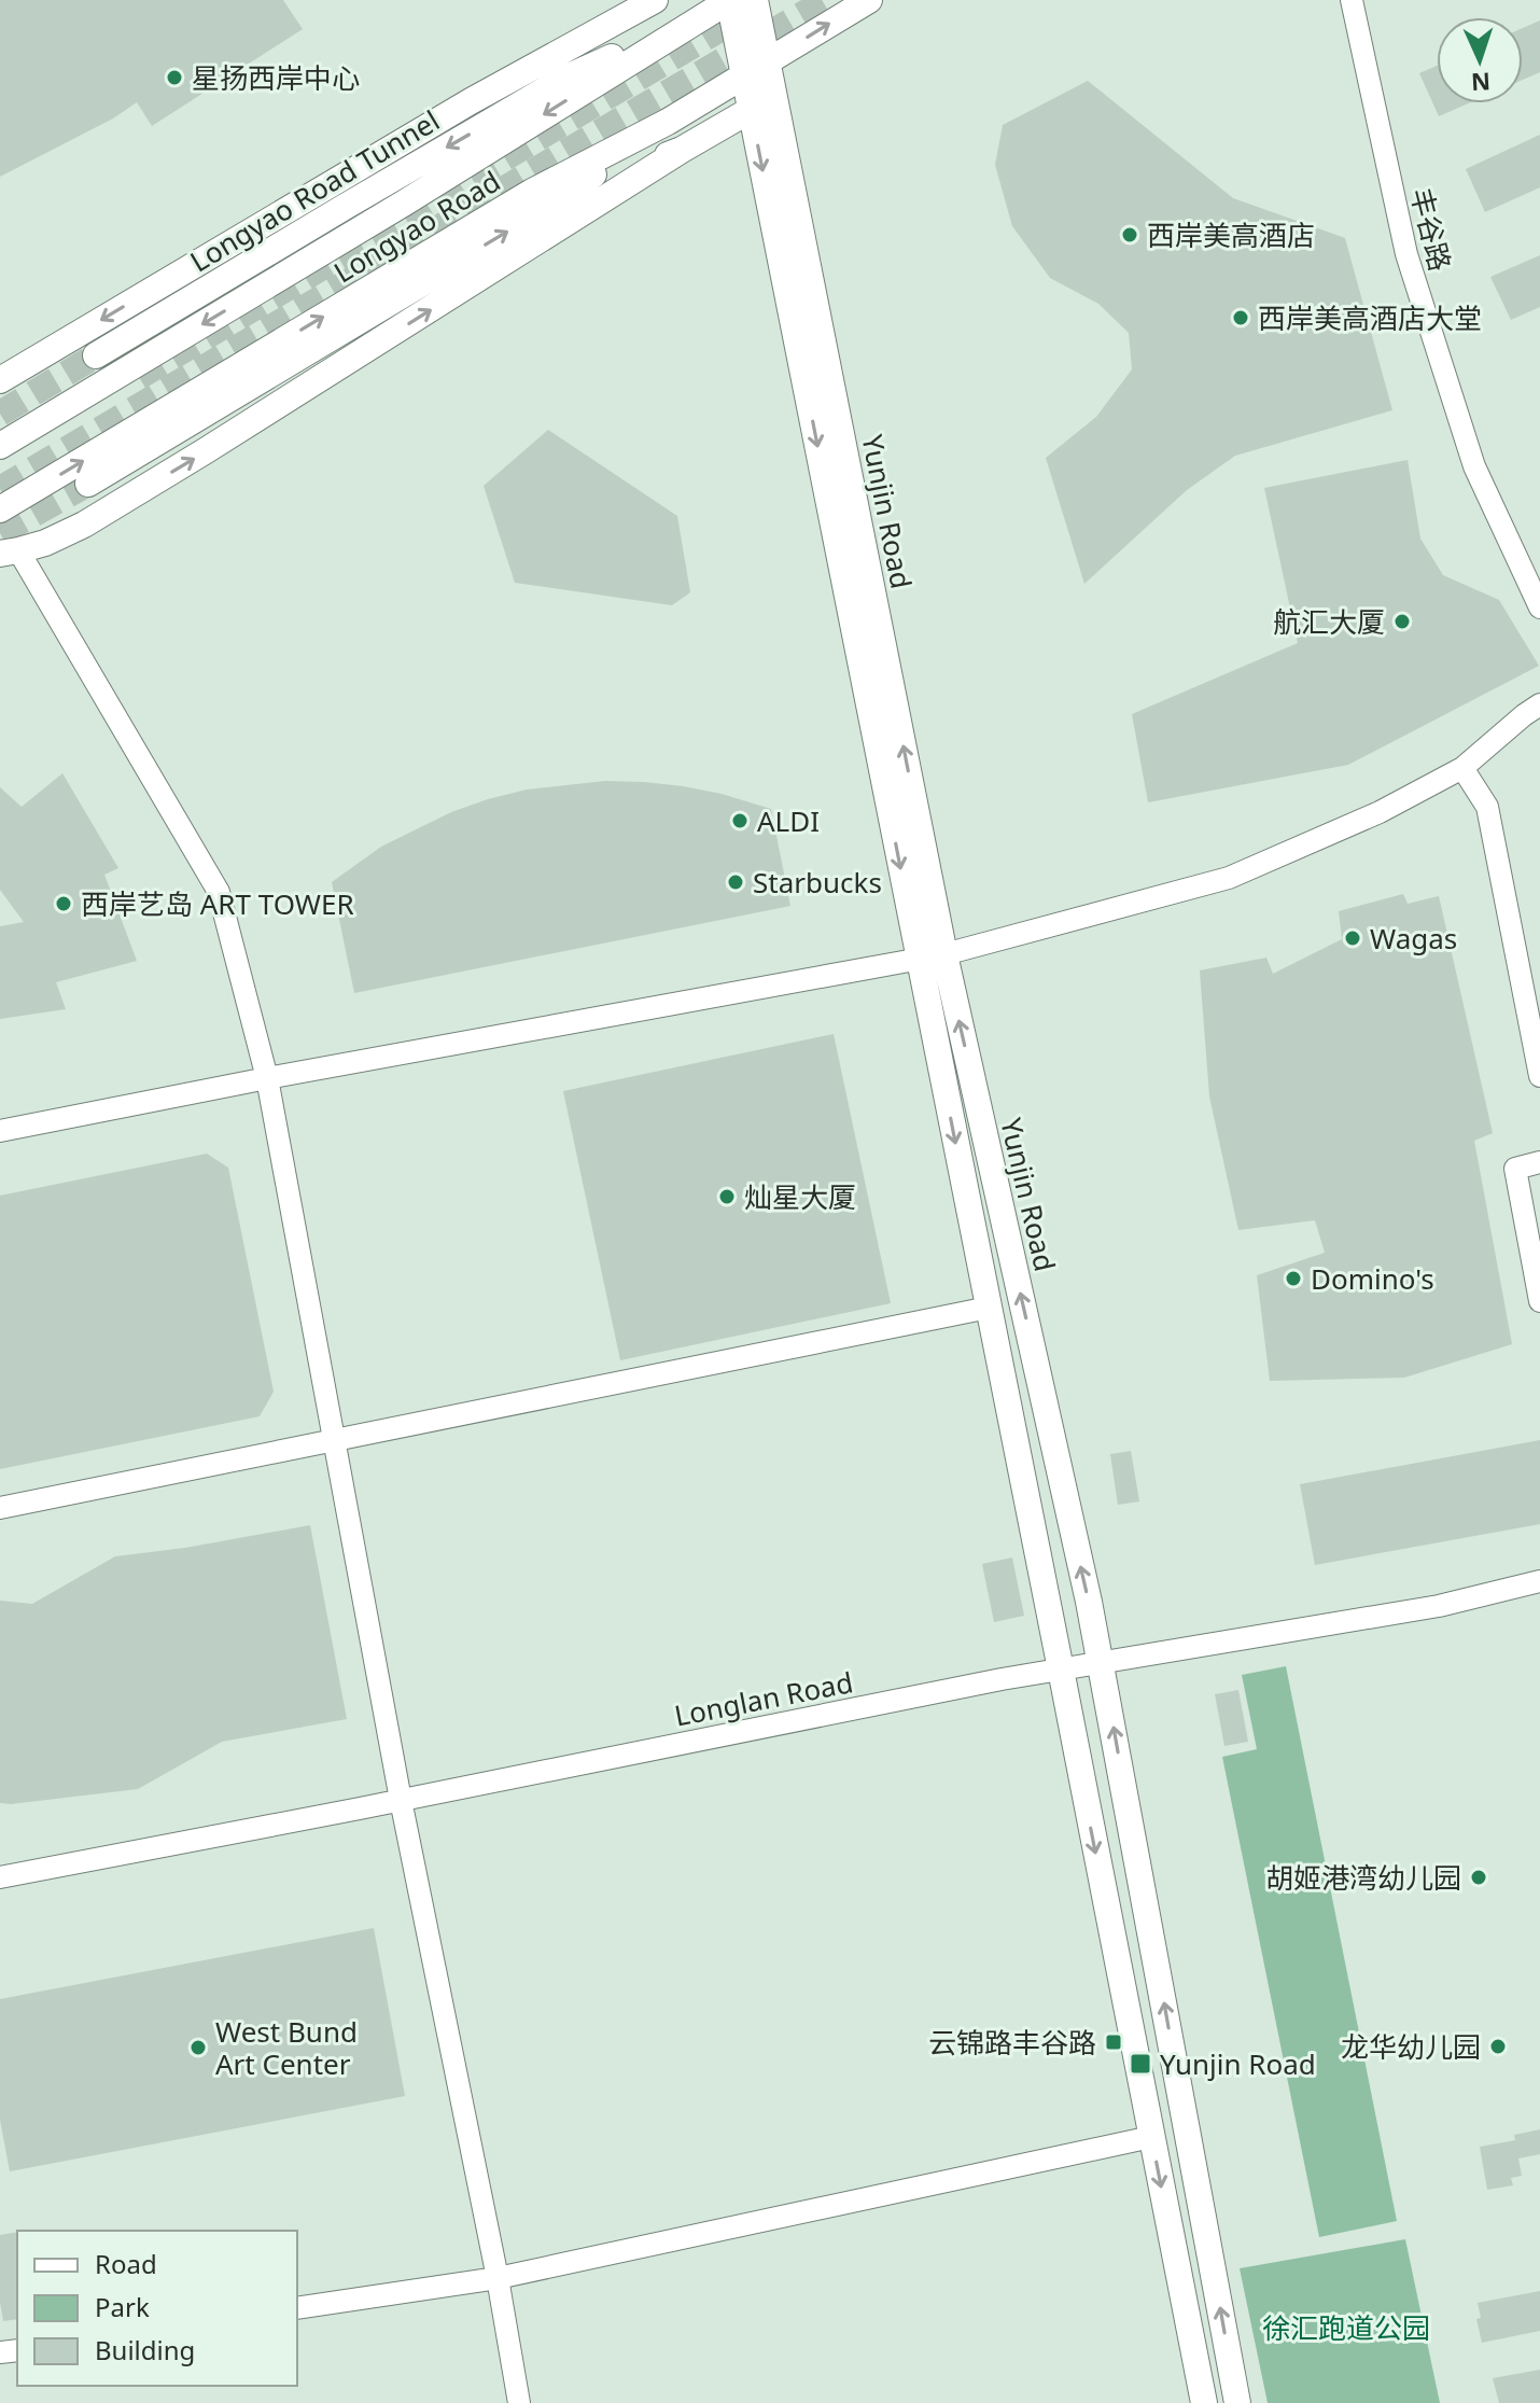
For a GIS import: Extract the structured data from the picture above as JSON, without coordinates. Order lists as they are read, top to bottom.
{
  "streets": {
    "main road": ["Longyao Road Tunnel", "Longyao Road", "Yunjin Road"],
    "street": ["丰谷路", "Longlan Road"]
  },
  "crossings": [
    ["Longyao Road Tunnel", "Longyao Road"],
    ["Longyao Road", "Yunjin Road"],
    ["Yunjin Road", "Longlan Road"]
  ],
  "parks": ["徐汇跑道公园"],
  "places": {
    "other": [
      "星扬西岸中心",
      "西岸美高酒店",
      "西岸美高酒店大堂",
      "航汇大厦",
      "ALDI",
      "Starbucks",
      "西岸艺岛 ART TOWER",
      "Wagas",
      "灿星大厦",
      "Domino's",
      "胡姬港湾幼儿园",
      "龙华幼儿园",
      "West Bund Art Center"
    ],
    "transit": ["云锦路丰谷路", "Yunjin Road"]
  },
  "legend": ["Road", "Park", "Building"],
  "north": "bottom"
}
